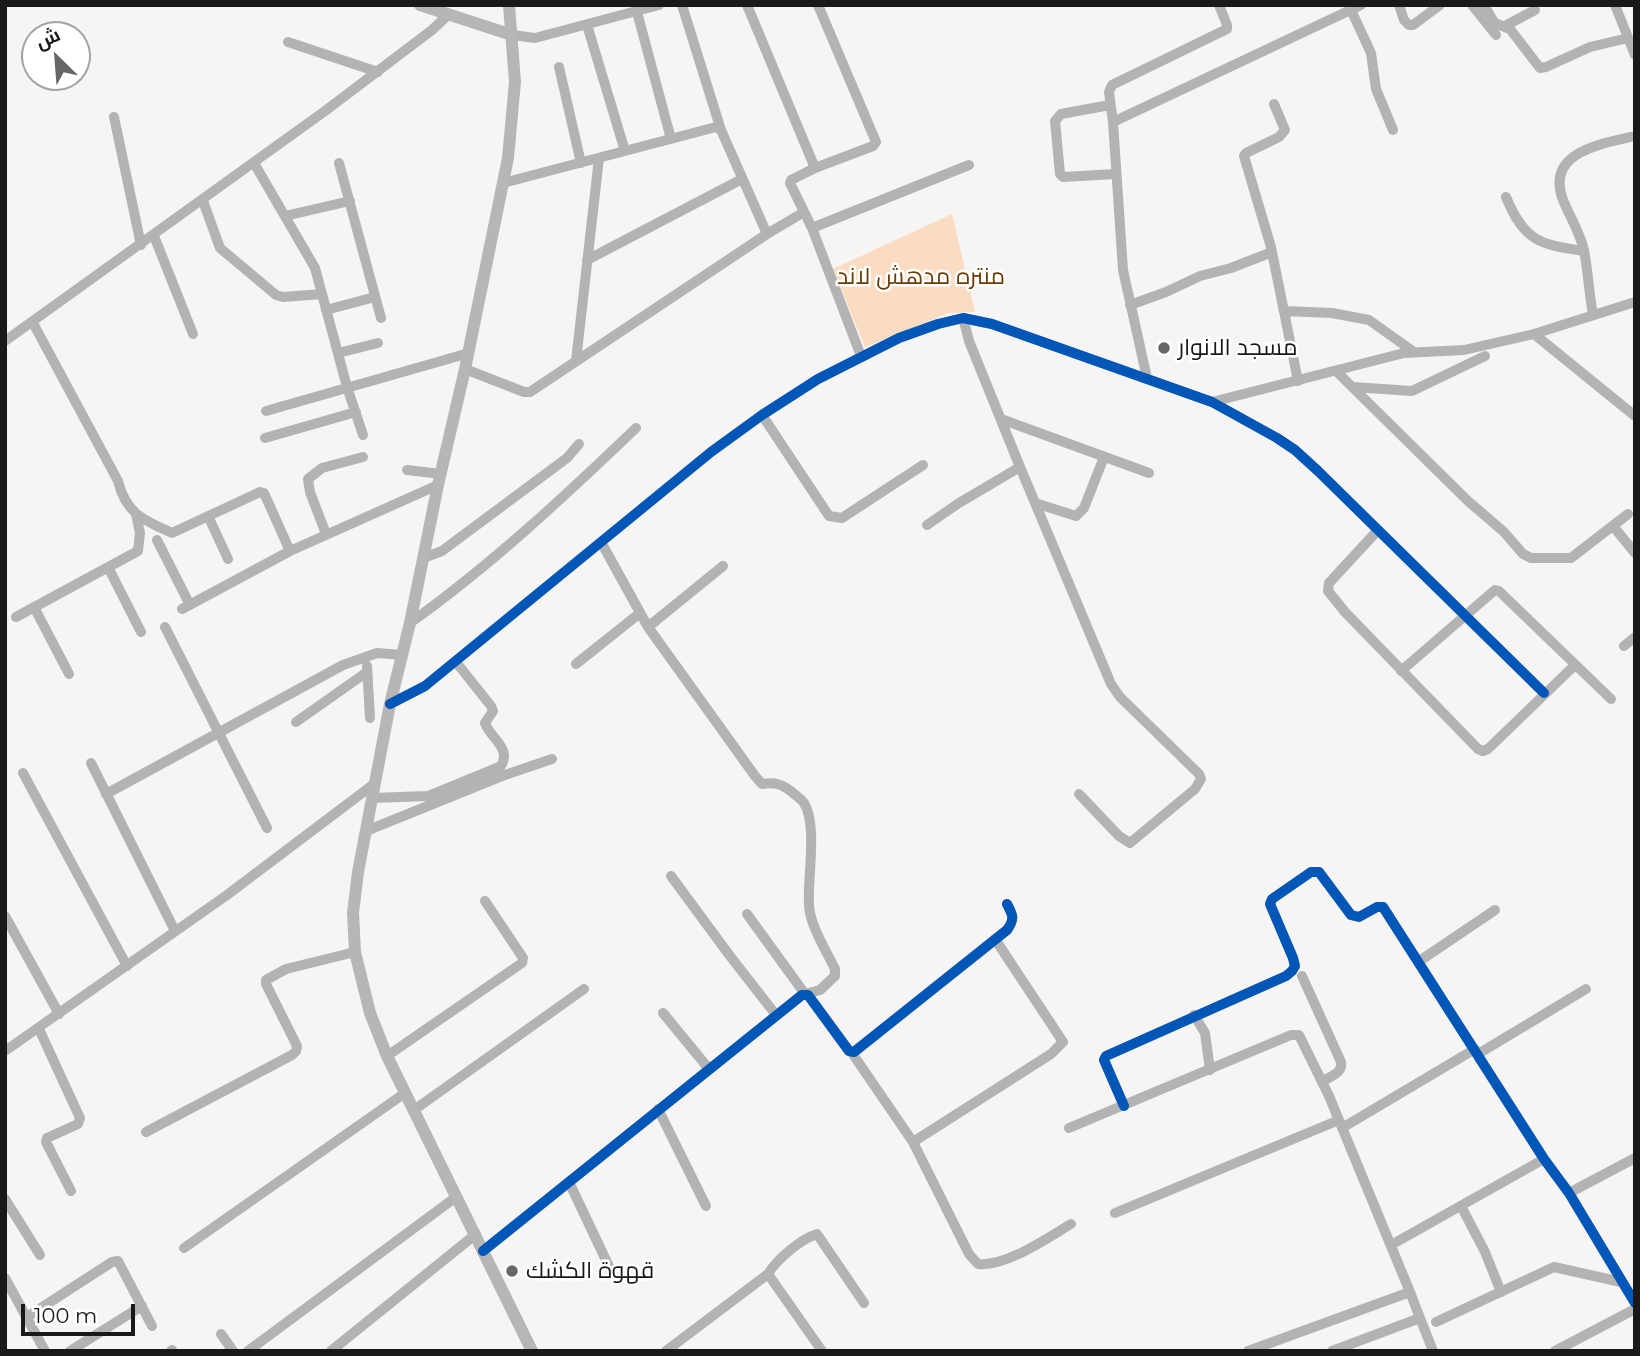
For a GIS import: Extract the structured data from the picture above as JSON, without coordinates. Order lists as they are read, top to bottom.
{
  "parks": ["منتره مدهش لاند"],
  "places": ["مسجد الانوار", "قهوة الكشك"],
  "scale_bar": "100 m",
  "north": "top left"
}
